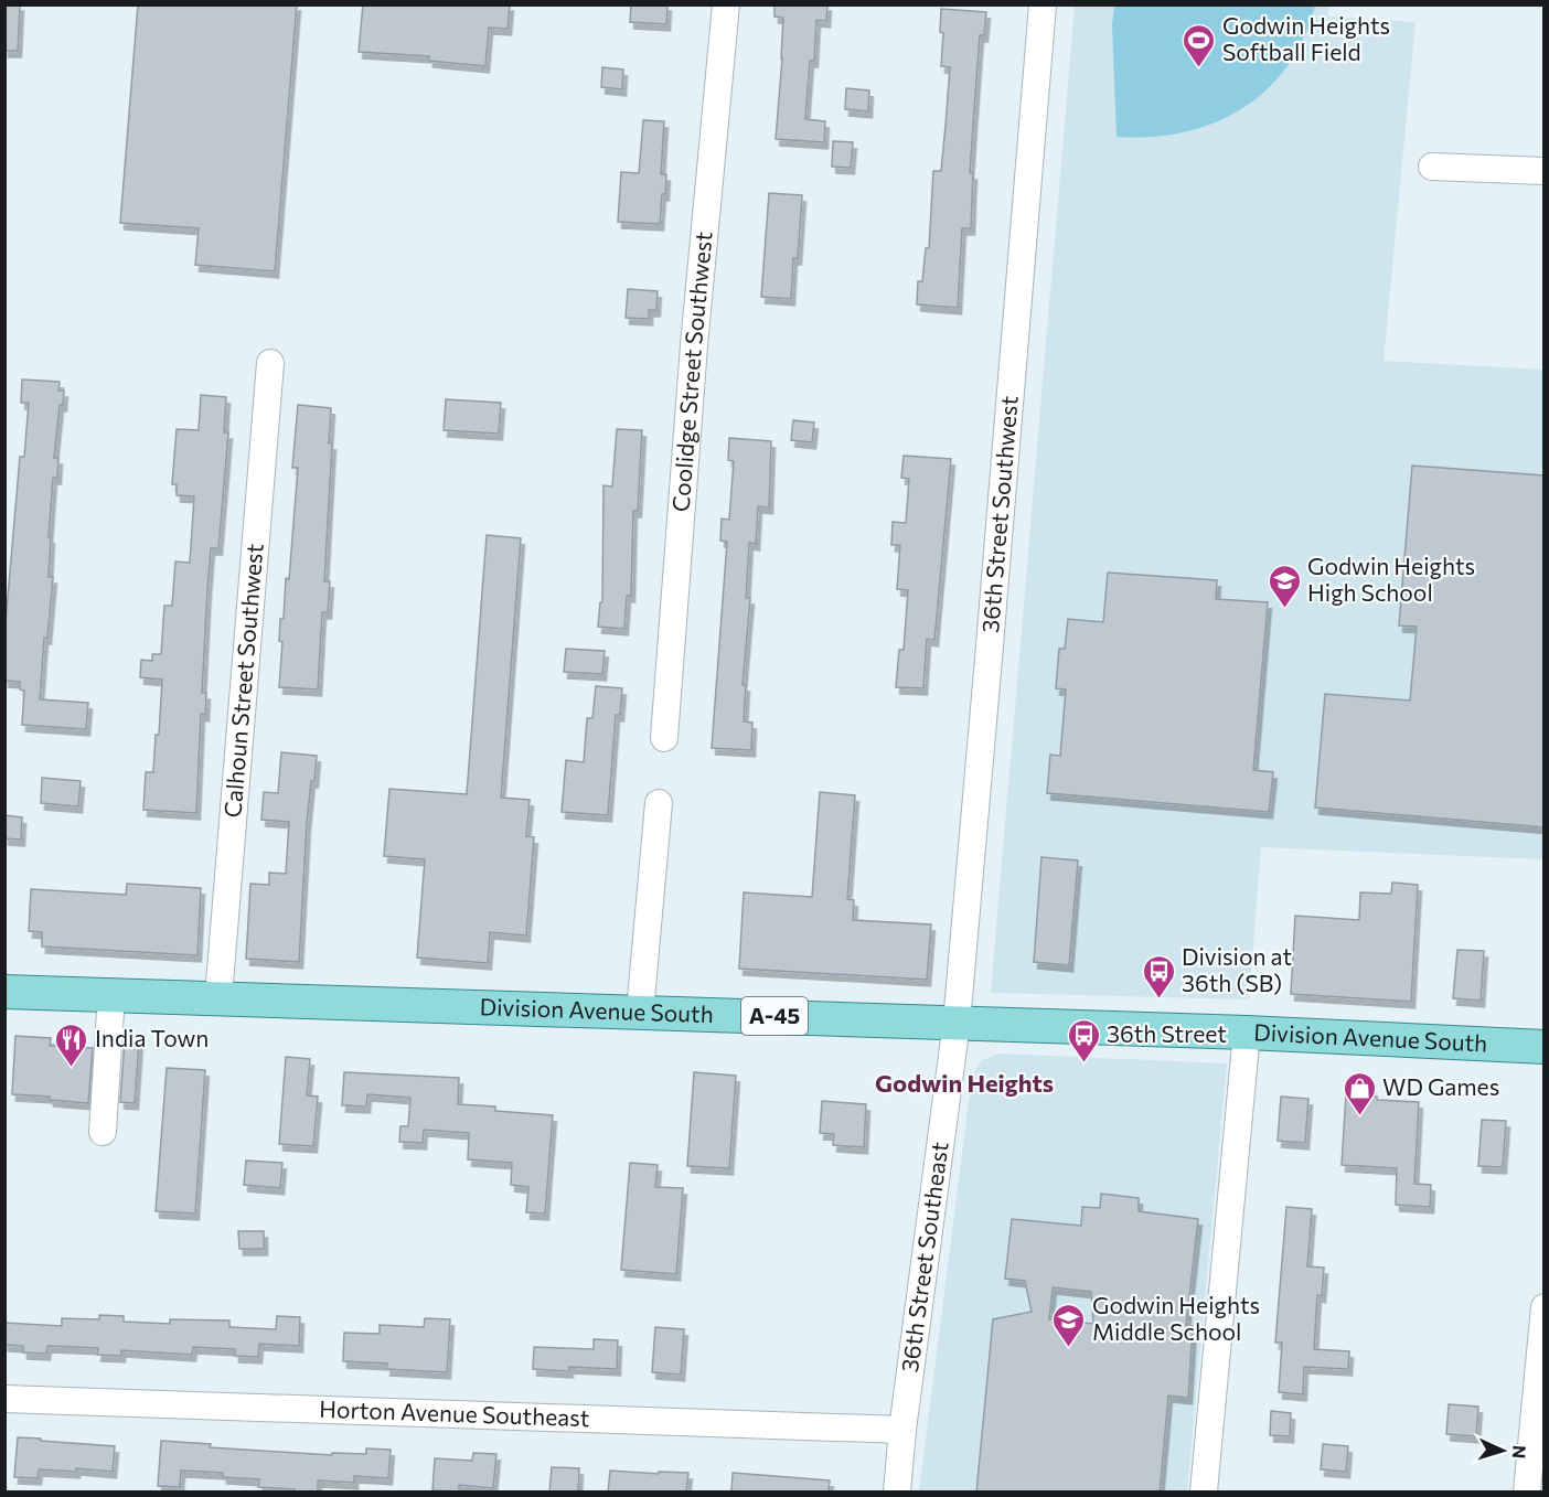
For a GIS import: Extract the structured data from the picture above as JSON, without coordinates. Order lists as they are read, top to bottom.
{
  "streets": {
    "main road": ["Division Avenue South", "A-45"],
    "street": [
      "Coolidge Street Southwest",
      "36th Street Southwest",
      "Calhoun Street Southwest",
      "36th Street Southeast",
      "Horton Avenue Southeast"
    ]
  },
  "crossings": [
    ["36th Street Southwest", "Division Avenue South"],
    ["36th Street Southwest", "36th Street Southeast"],
    ["Calhoun Street Southwest", "Division Avenue South"],
    ["Division Avenue South", "36th Street Southeast"],
    ["36th Street Southeast", "Horton Avenue Southeast"]
  ],
  "districts": ["Godwin Heights"],
  "places": {
    "sports": ["Godwin Heights Softball Field"],
    "school or university": ["Godwin Heights High School", "Godwin Heights Middle School"],
    "bus stop": ["Division at 36th (SB)", "36th Street"],
    "restaurant": ["India Town"],
    "shop": ["WD Games"]
  },
  "north": "right"
}
